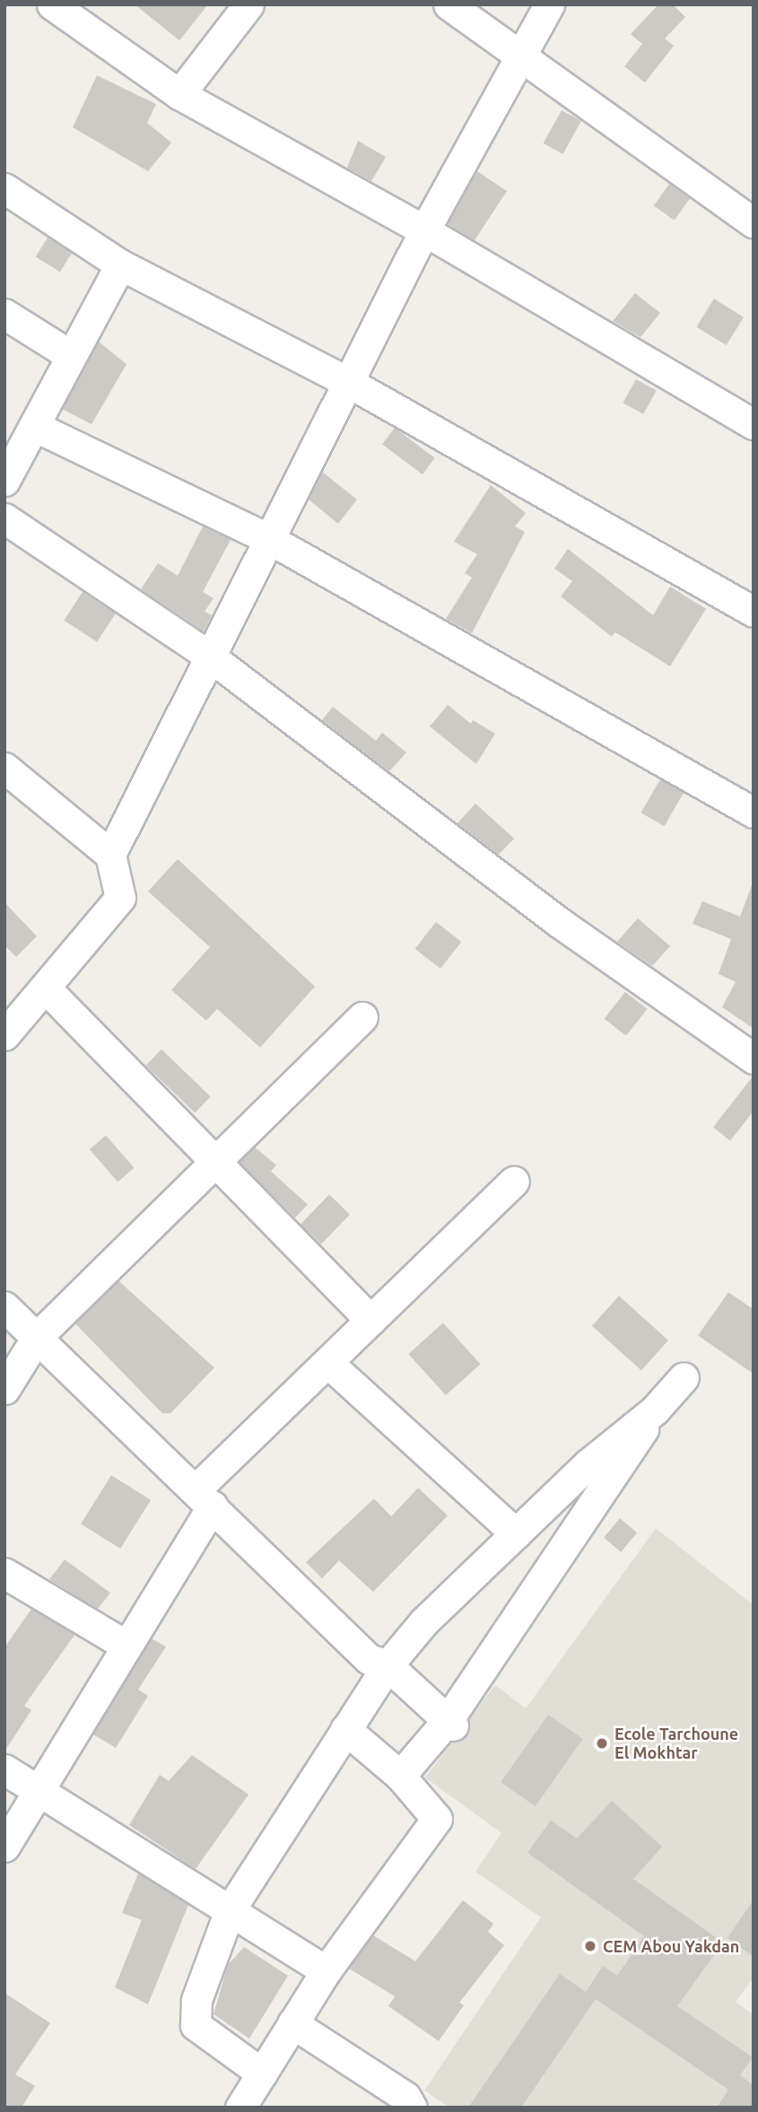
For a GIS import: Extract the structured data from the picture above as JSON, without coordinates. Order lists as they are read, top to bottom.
{
  "places": ["Ecole Tarchoune El Mokhtar", "CEM Abou Yakdan"]
}
